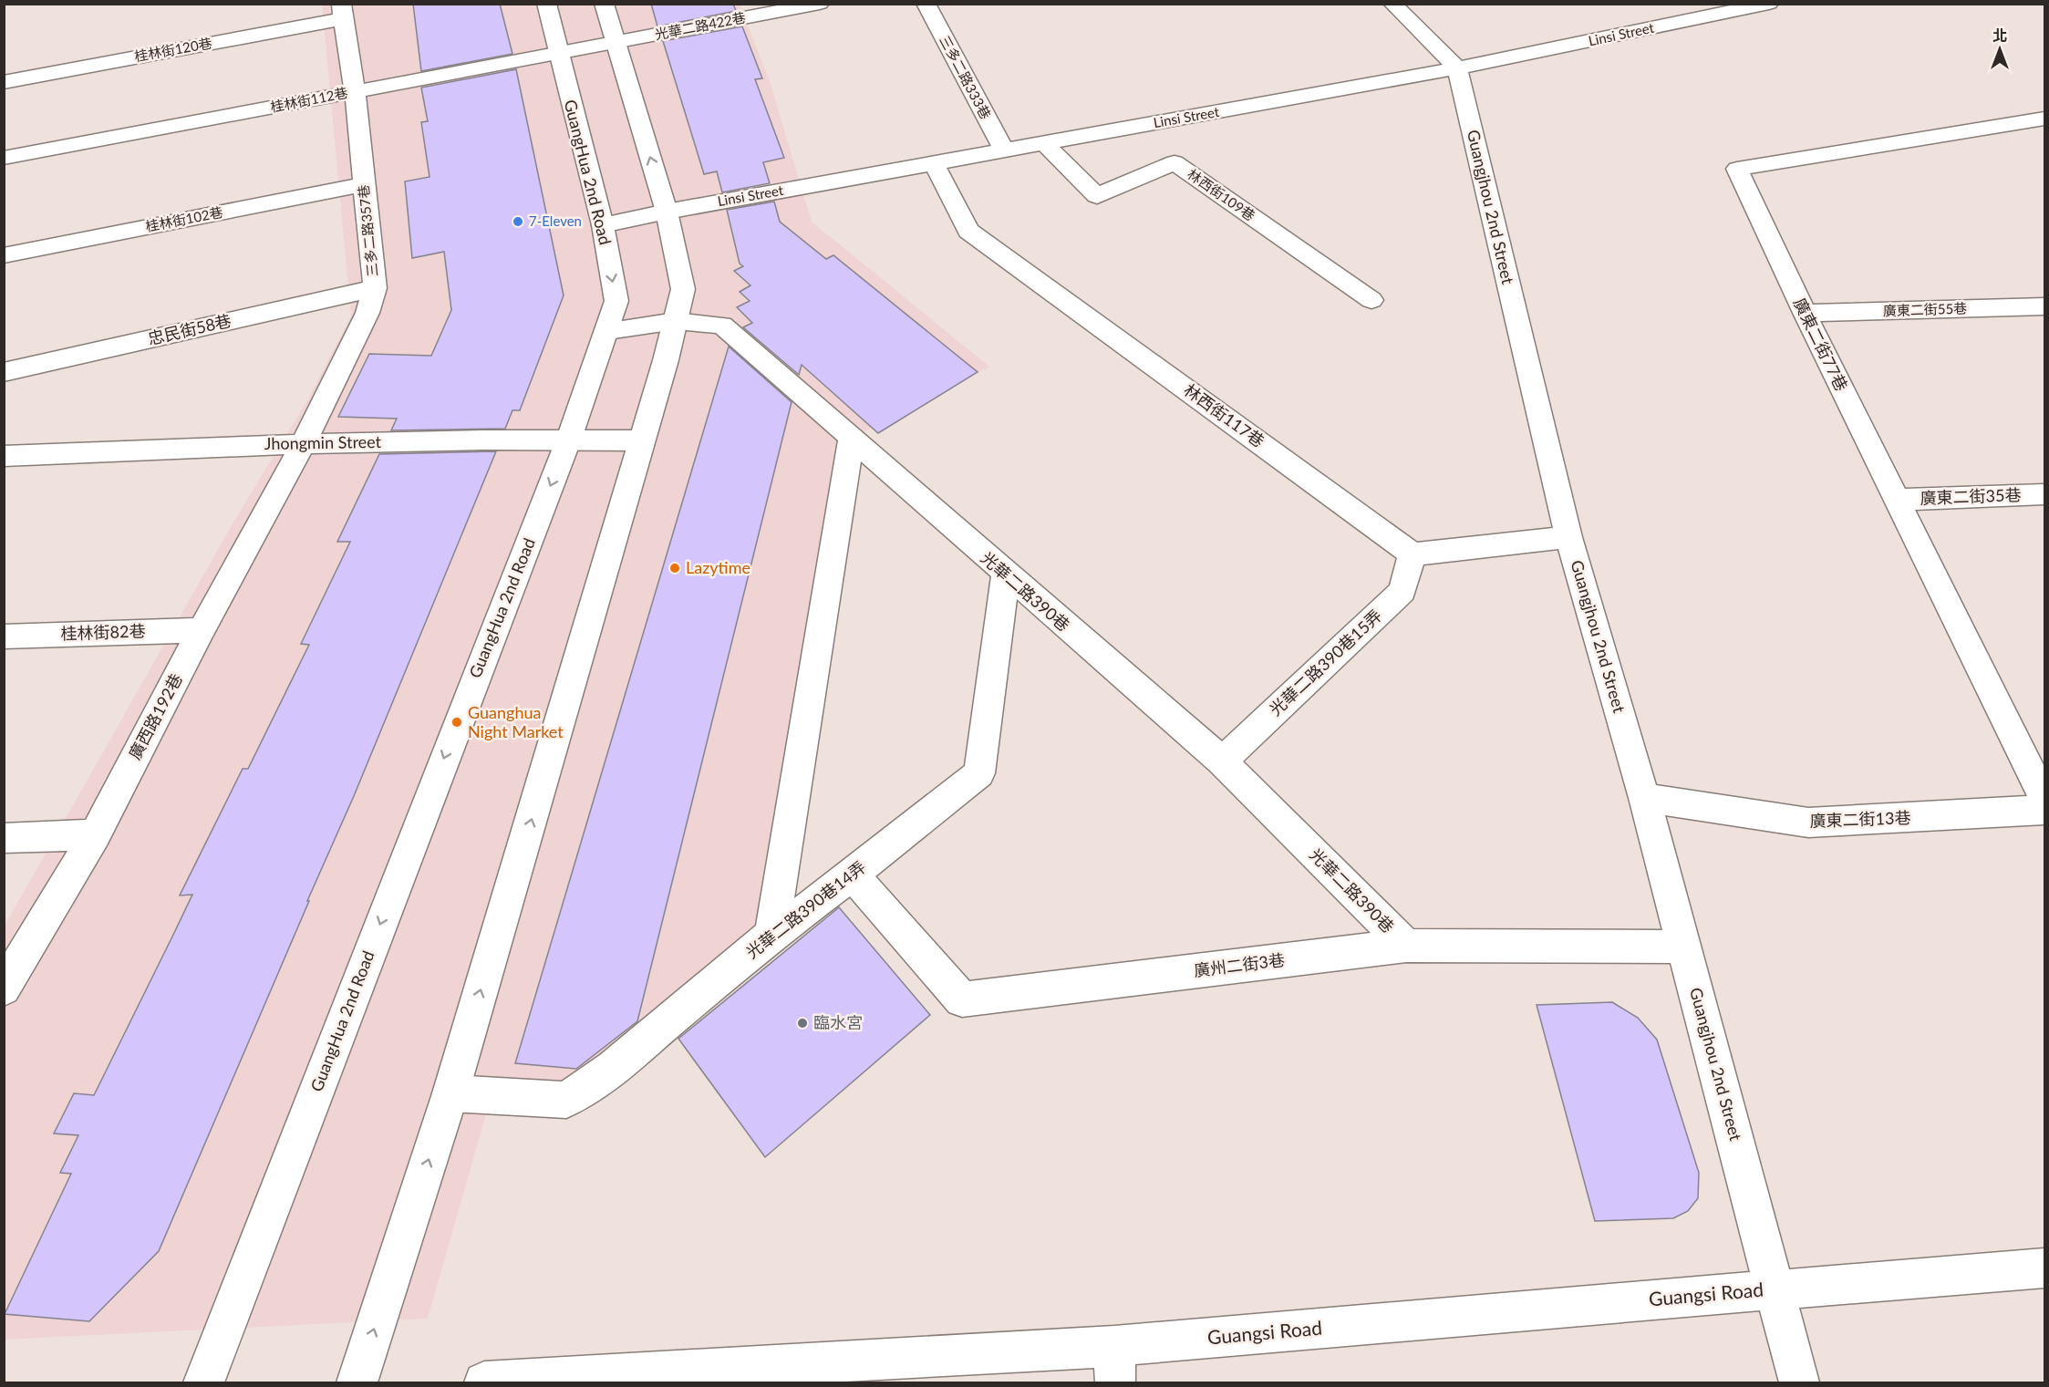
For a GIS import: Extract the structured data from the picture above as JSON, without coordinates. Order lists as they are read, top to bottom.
{
  "streets": {
    "street": [
      "光華二路422巷",
      "Linsi Street",
      "桂林街120巷",
      "三多二路333巷",
      "桂林街112巷",
      "GuangHua 2nd Road",
      "林西街109巷",
      "Guangjhou 2nd Street",
      "桂林街102巷",
      "三多二路357巷",
      "廣東二街55巷",
      "忠民街58巷",
      "廣東二街77巷",
      "林西街117巷",
      "Jhongmin Street",
      "廣東二街35巷",
      "光華二路390巷",
      "桂林街82巷",
      "光華二路390巷15弄",
      "廣西路192巷",
      "廣東二街13巷",
      "光華二路390巷14弄",
      "廣州二街3巷",
      "Guangsi Road"
    ]
  },
  "crossings": [
    ["光華二路422巷", "桂林街112巷"],
    ["Linsi Street", "三多二路333巷"],
    ["Linsi Street", "GuangHua 2nd Road"],
    ["Linsi Street", "林西街109巷"],
    ["Linsi Street", "Guangjhou 2nd Street"],
    ["Linsi Street", "林西街117巷"],
    ["桂林街120巷", "三多二路357巷"],
    ["桂林街112巷", "GuangHua 2nd Road"],
    ["桂林街112巷", "三多二路357巷"],
    ["GuangHua 2nd Road", "Jhongmin Street"],
    ["GuangHua 2nd Road", "光華二路390巷"],
    ["Guangjhou 2nd Street", "廣東二街13巷"],
    ["Guangjhou 2nd Street", "廣州二街3巷"],
    ["Guangjhou 2nd Street", "Guangsi Road"],
    ["桂林街102巷", "三多二路357巷"],
    ["三多二路357巷", "忠民街58巷"],
    ["三多二路357巷", "Jhongmin Street"],
    ["三多二路357巷", "廣西路192巷"],
    ["廣東二街55巷", "廣東二街77巷"],
    ["廣東二街77巷", "廣東二街35巷"],
    ["林西街117巷", "光華二路390巷15弄"],
    ["Jhongmin Street", "廣西路192巷"],
    ["光華二路390巷", "光華二路390巷15弄"],
    ["光華二路390巷", "光華二路390巷14弄"],
    ["光華二路390巷", "廣州二街3巷"],
    ["桂林街82巷", "廣西路192巷"],
    ["光華二路390巷14弄", "廣州二街3巷"]
  ],
  "places": [
    "7-Eleven",
    "Lazytime",
    "Guanghua Night Market",
    "臨水宮"
  ],
  "north": "top"
}
